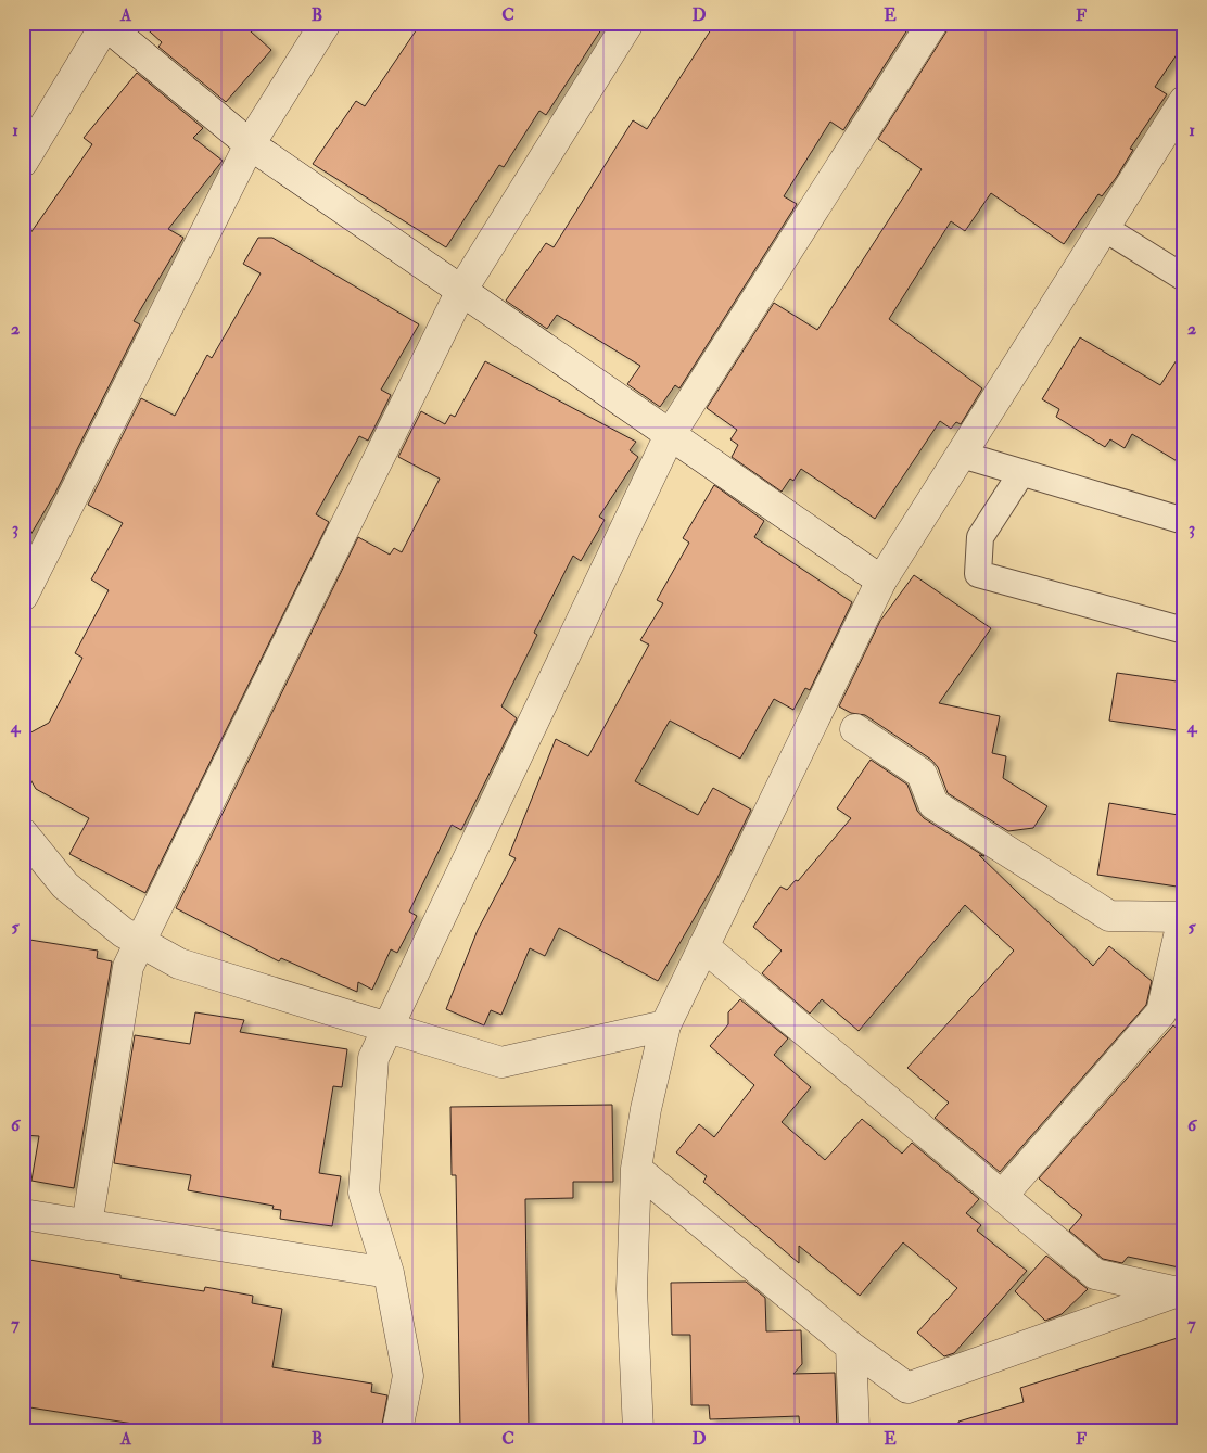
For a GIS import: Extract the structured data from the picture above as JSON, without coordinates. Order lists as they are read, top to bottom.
{
  "grid": {
    "columns": [
      "A",
      "B",
      "C",
      "D",
      "E",
      "F"
    ],
    "rows": [
      "1",
      "2",
      "3",
      "4",
      "5",
      "6",
      "7"
    ]
  }
}
